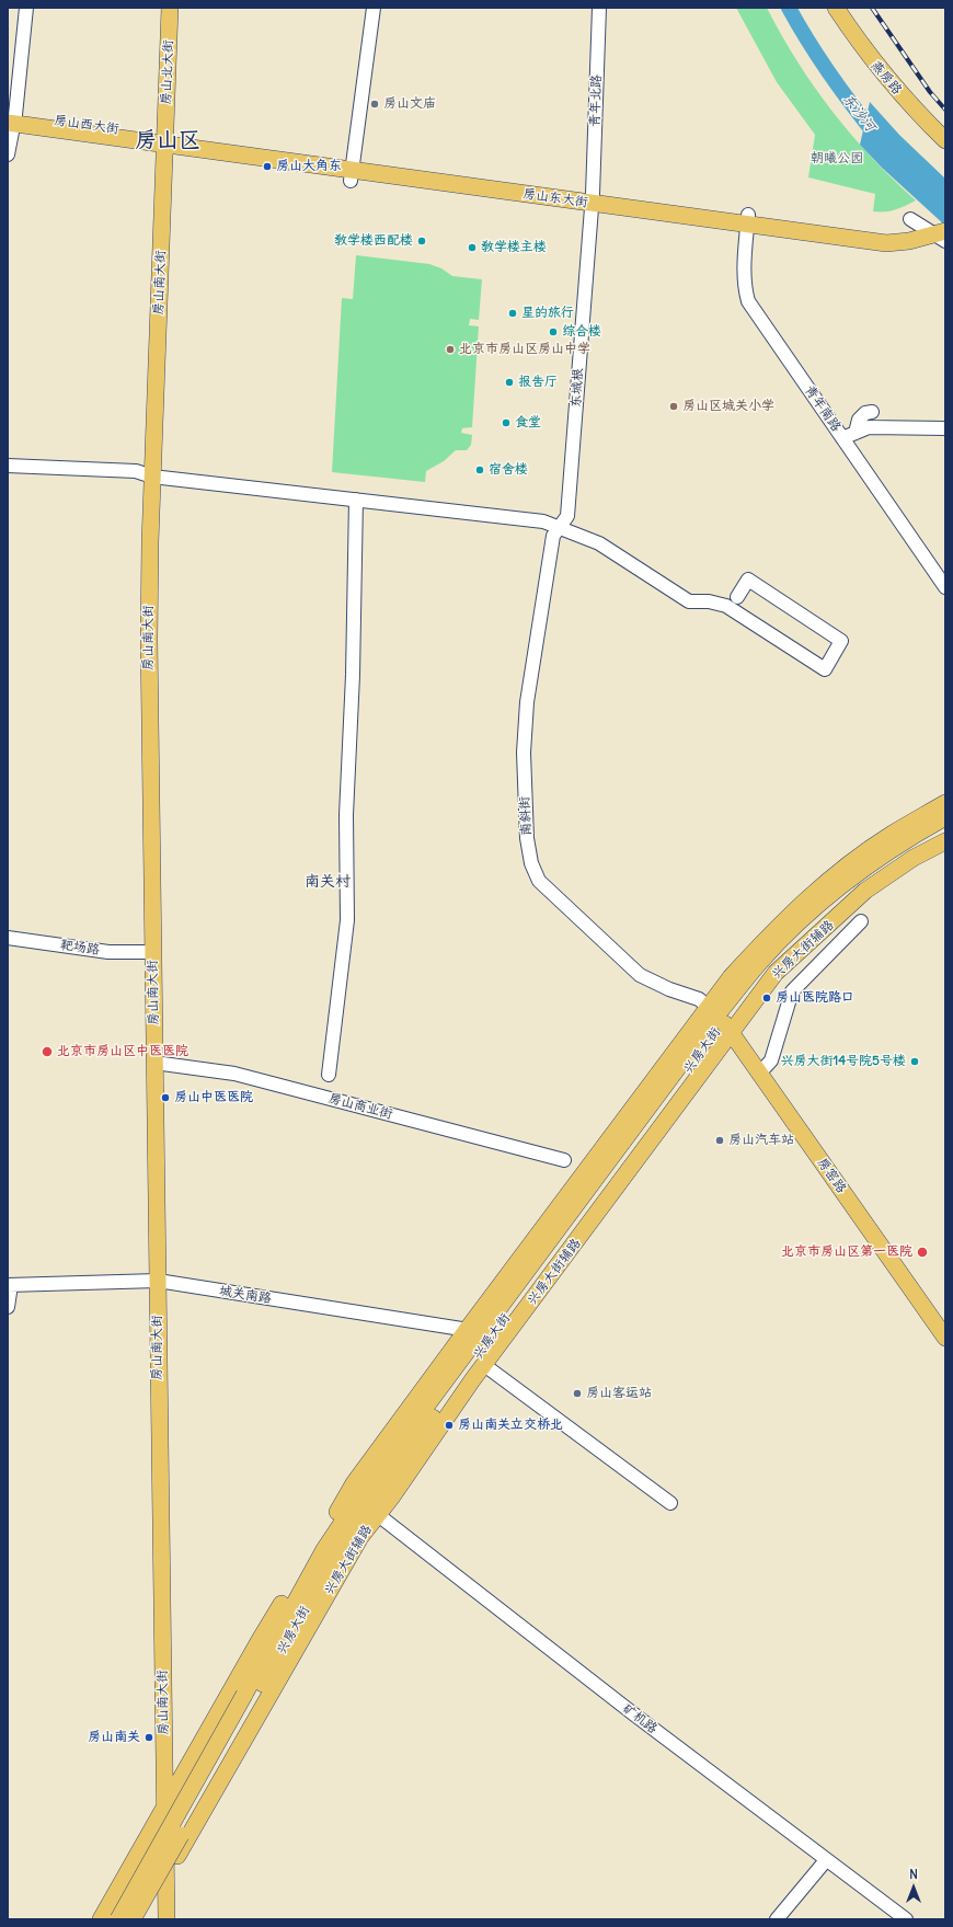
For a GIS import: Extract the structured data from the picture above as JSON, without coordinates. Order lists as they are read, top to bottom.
{
  "streets": {
    "main road": [
      "房山北大街",
      "燕房路",
      "房山西大街",
      "房山东大街",
      "房山南大街",
      "兴房大街辅路",
      "兴房大街",
      "房窑路"
    ],
    "street": [
      "青年北路",
      "东城根",
      "青年南路",
      "南斜街",
      "靶场路",
      "房山商业街",
      "城关南路",
      "矿机路"
    ]
  },
  "crossings": [
    ["房山北大街", "房山西大街"],
    ["房山北大街", "房山东大街"],
    ["房山北大街", "房山南大街"],
    ["青年北路", "房山东大街"],
    ["青年北路", "东城根"],
    ["房山西大街", "房山东大街"],
    ["房山西大街", "房山南大街"],
    ["房山东大街", "房山南大街"],
    ["房山东大街", "东城根"],
    ["房山东大街", "青年南路"],
    ["房山南大街", "靶场路"],
    ["房山南大街", "兴房大街辅路"],
    ["房山南大街", "兴房大街"],
    ["房山南大街", "房山商业街"],
    ["房山南大街", "城关南路"],
    ["东城根", "南斜街"],
    ["南斜街", "兴房大街辅路"],
    ["南斜街", "兴房大街"],
    ["南斜街", "房窑路"],
    ["兴房大街辅路", "兴房大街"],
    ["兴房大街辅路", "房窑路"],
    ["兴房大街辅路", "矿机路"],
    ["兴房大街", "房窑路"],
    ["兴房大街", "城关南路"]
  ],
  "districts": ["房山区", "南关村"],
  "water": ["东沙河"],
  "parks": ["朝曦公园"],
  "places": [
    "房山文庙",
    "房山大角东",
    "教学楼西配楼",
    "教学楼主楼",
    "星的旅行",
    "综合楼",
    "北京市房山区房山中学",
    "报告厅",
    "房山区城关小学",
    "食堂",
    "宿舍楼",
    "房山医院路口",
    "北京市房山区中医医院",
    "兴房大街14号院5号楼",
    "房山中医医院",
    "房山汽车站",
    "北京市房山区第一医院",
    "房山客运站",
    "房山南关立交桥北",
    "房山南关"
  ],
  "north": "top"
}
